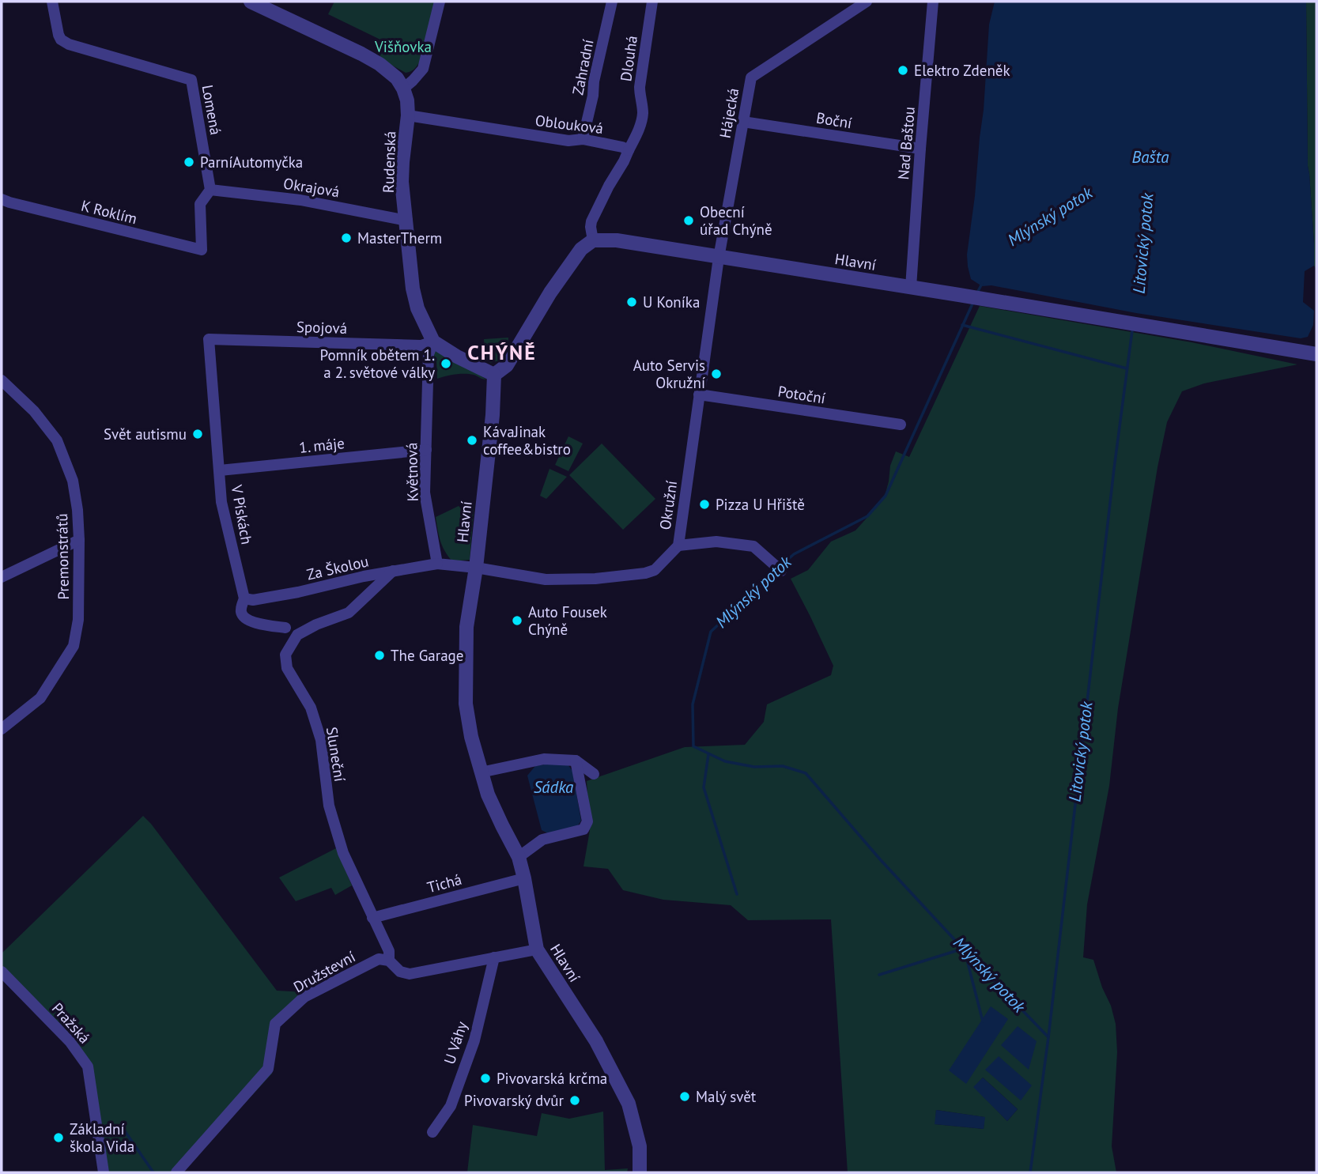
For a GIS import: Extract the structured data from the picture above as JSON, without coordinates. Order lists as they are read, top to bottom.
{
  "streets": {
    "street": [
      "Dlouhá",
      "Zahradní",
      "Lomená",
      "Hájecká",
      "Boční",
      "Oblouková",
      "Nad Baštou",
      "Rudenská",
      "Okrajová",
      "K Roklím",
      "Hlavní",
      "Spojová",
      "Potoční",
      "1. máje",
      "Květnová",
      "Okružní",
      "V Pískách",
      "Premonstrátů",
      "Za Školou",
      "Sluneční",
      "Tichá",
      "Družstevní",
      "Pražská",
      "U Váhy"
    ]
  },
  "crossings": [
    ["Dlouhá", "Oblouková"],
    ["Zahradní", "Oblouková"],
    ["Lomená", "Okrajová"],
    ["Lomená", "K Roklím"],
    ["Hájecká", "Boční"],
    ["Hájecká", "Hlavní"],
    ["Hájecká", "Okružní"],
    ["Boční", "Nad Baštou"],
    ["Oblouková", "Rudenská"],
    ["Nad Baštou", "Hlavní"],
    ["Rudenská", "Okrajová"],
    ["Rudenská", "Spojová"],
    ["Rudenská", "Květnová"],
    ["Hlavní", "Okružní"],
    ["Hlavní", "Tichá"],
    ["Spojová", "Květnová"],
    ["Spojová", "V Pískách"],
    ["Potoční", "Okružní"],
    ["1. máje", "Květnová"],
    ["1. máje", "V Pískách"],
    ["Květnová", "Za Školou"],
    ["V Pískách", "Za Školou"],
    ["Za Školou", "Sluneční"],
    ["Sluneční", "Tichá"],
    ["Sluneční", "Družstevní"]
  ],
  "districts": ["CHÝNĚ"],
  "water": [
    "Bašta",
    "Mlýnský potok",
    "Litovický potok",
    "Sádka"
  ],
  "parks": ["Višňovka"],
  "places": [
    "Elektro Zdeněk",
    "ParníAutomyčka",
    "Obecní úřad Chýně",
    "MasterTherm",
    "U Koníka",
    "Pomník obětem 1. a 2. světové války",
    "Auto Servis Okružní",
    "Svět autismu",
    "KávaJinak coffee&bistro",
    "Pizza U Hřiště",
    "Auto Fousek Chýně",
    "The Garage",
    "Pivovarská krčma",
    "Malý svět",
    "Pivovarský dvůr",
    "Základní škola Vida"
  ]
}
